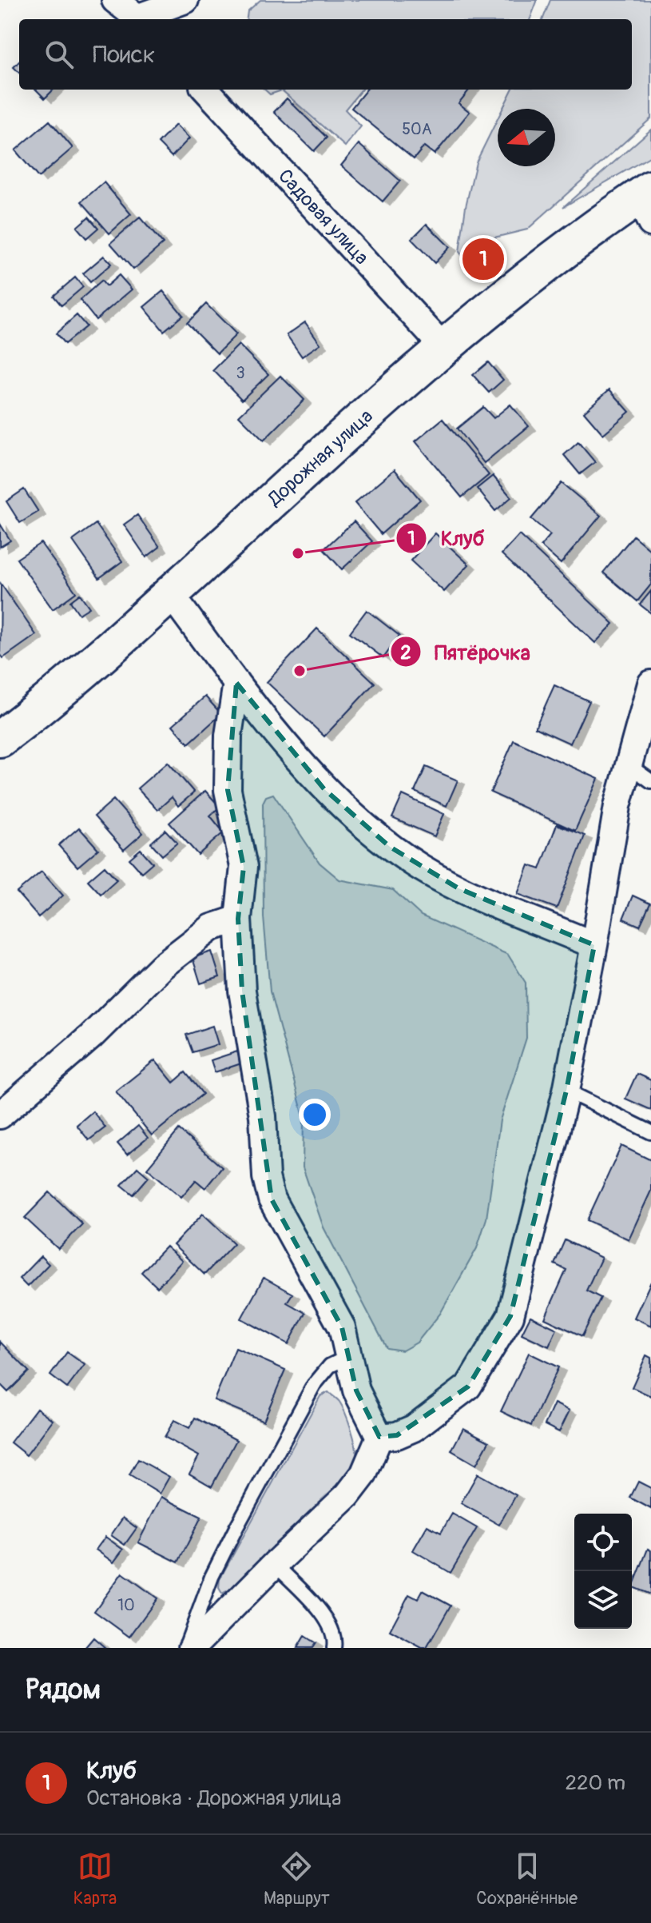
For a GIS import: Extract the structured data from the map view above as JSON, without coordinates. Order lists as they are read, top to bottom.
{
  "streets": {
    "main road": ["Дорожная улица"],
    "street": ["Садовая улица"]
  },
  "crossings": [
    ["Садовая улица", "Дорожная улица"]
  ],
  "places": ["Клуб", "Пятёрочка"],
  "house_numbers": ["50А", "3", "10"],
  "north": "left",
  "page": {
    "search": "Поиск",
    "pins": "1",
    "heading": "Рядом",
    "list": [
      {
        "mark": "1",
        "name": "Клуб",
        "note": "Остановка · Дорожная улица",
        "value": "220 m"
      }
    ],
    "nav": ["Карта", "Маршрут", "Сохранённые"]
  }
}
